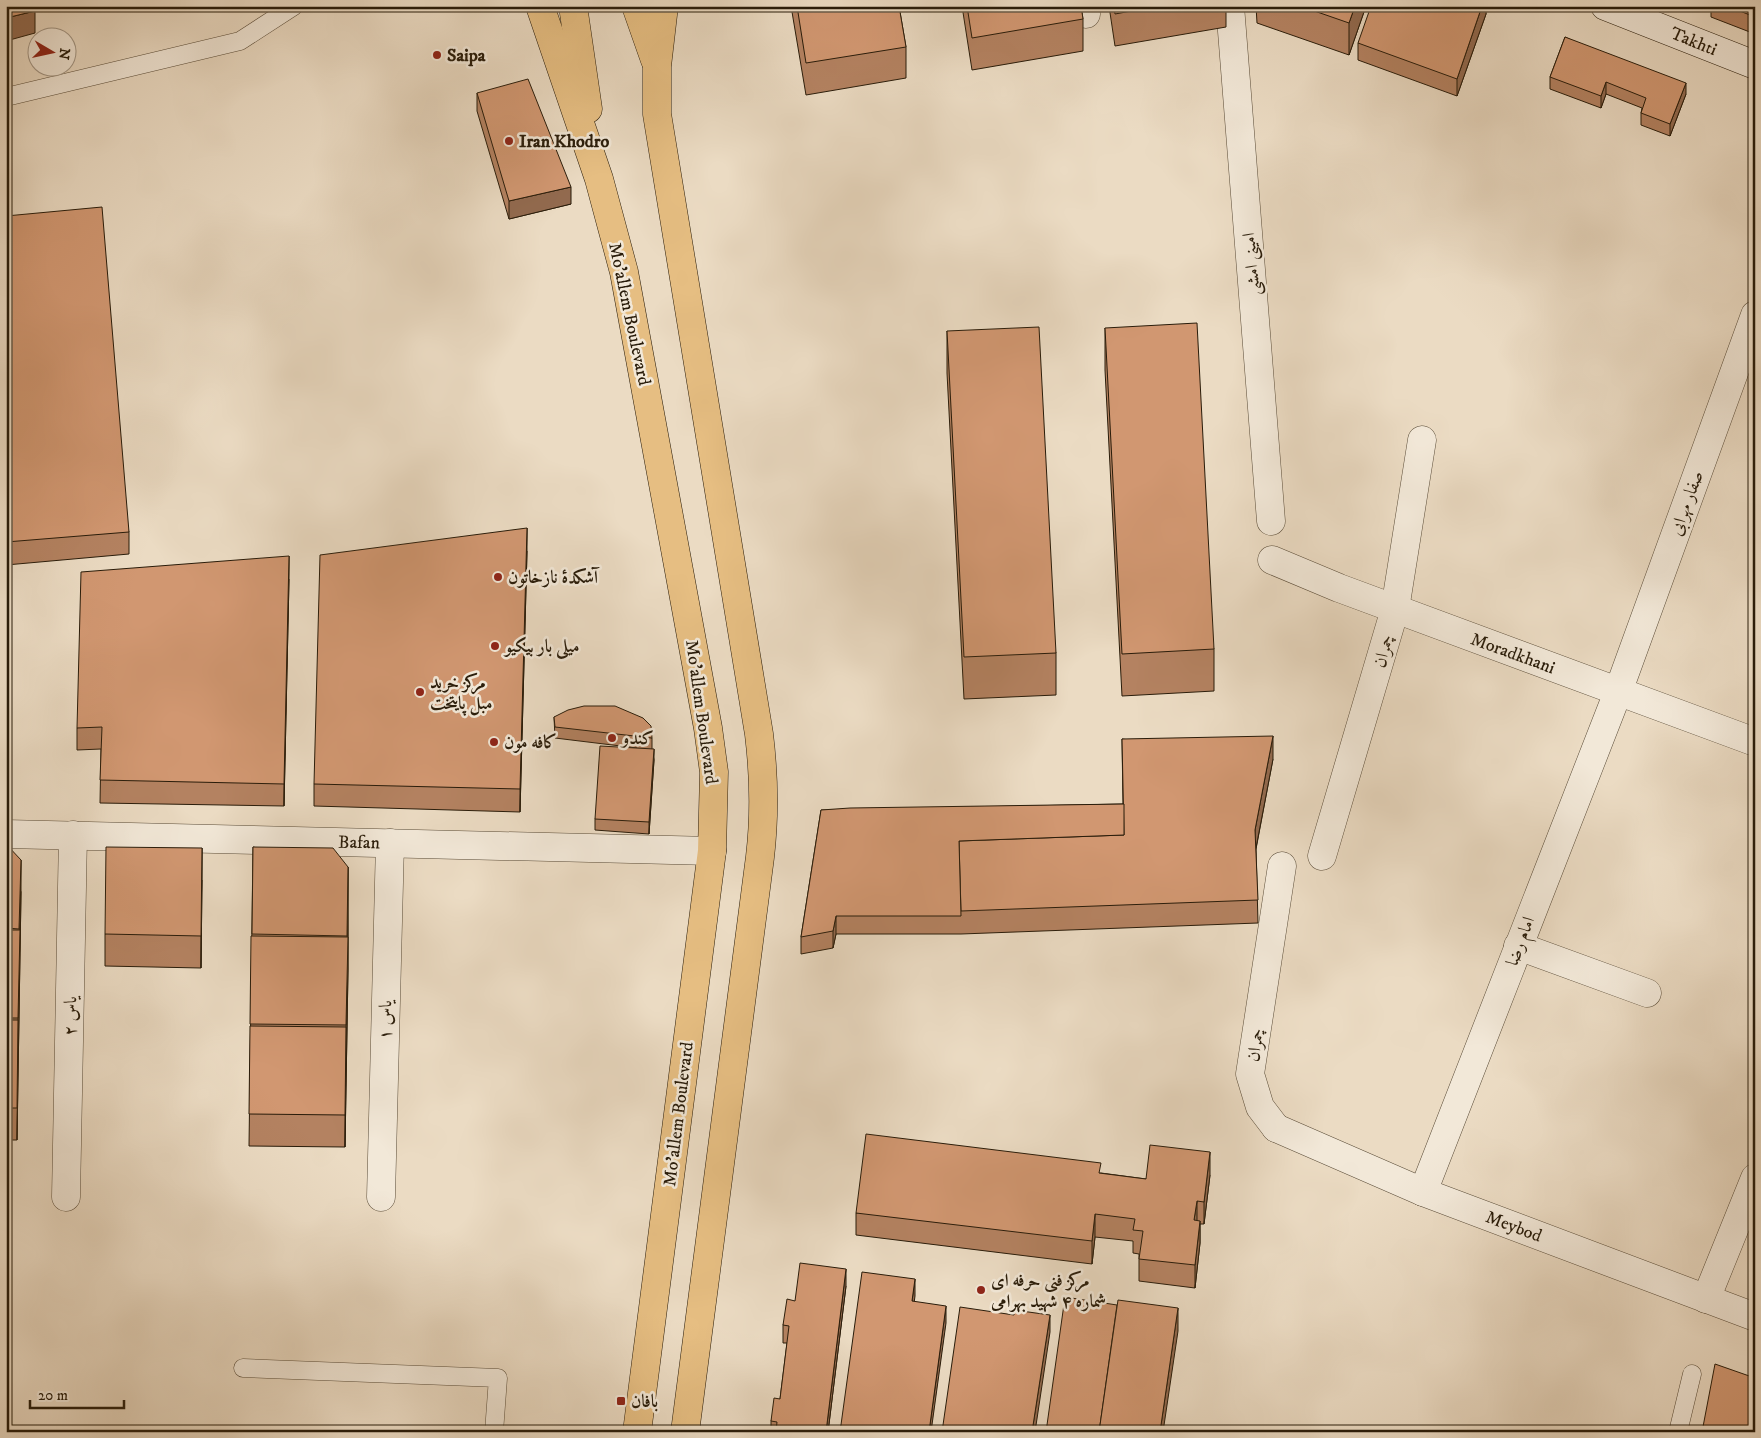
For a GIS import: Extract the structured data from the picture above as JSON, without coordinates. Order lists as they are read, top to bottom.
{
  "streets": {
    "main road": ["Mo'allem Boulevard"],
    "street": [
      "Takhti",
      "امینی امشی",
      "صفار مهرابی",
      "چمران",
      "Moradkhani",
      "Bafan",
      "امام رضا",
      "یاس ۲",
      "یاس ۱",
      "Meybod"
    ]
  },
  "crossings": [
    ["Mo'allem Boulevard", "Bafan"],
    ["صفار مهرابی", "Moradkhani"],
    ["صفار مهرابی", "امام رضا"],
    ["چمران", "Moradkhani"],
    ["چمران", "Meybod"],
    ["Moradkhani", "امام رضا"],
    ["Bafan", "یاس ۲"],
    ["Bafan", "یاس ۱"],
    ["امام رضا", "Meybod"]
  ],
  "places": {
    "other": [
      "Saipa",
      "Iran Khodro",
      "آشکدهٔ نازخاتون",
      "میلی بار بیکیو",
      "مرکز خرید مبل پایتخت",
      "کندو",
      "کافه مون",
      "مرکز فنی حرفه ای شماره ۴ شهید بهرامی"
    ],
    "transit": ["بافان"]
  },
  "scale_bar": "20 m",
  "north": "right"
}
